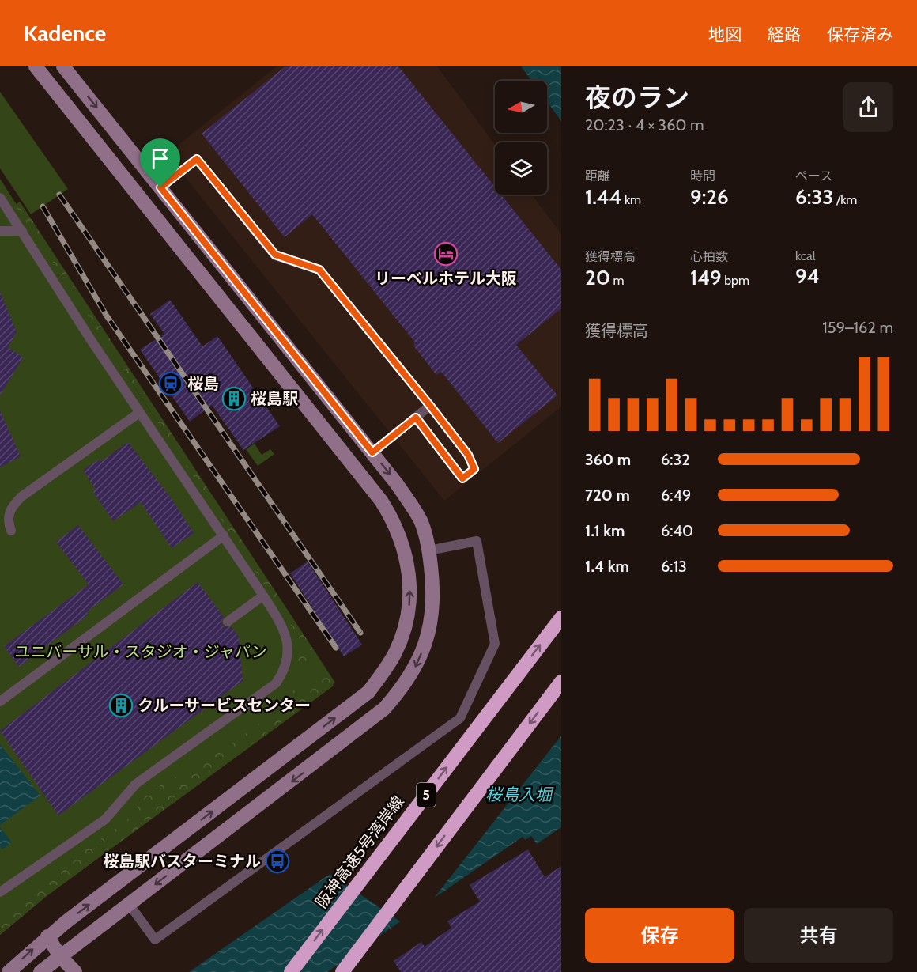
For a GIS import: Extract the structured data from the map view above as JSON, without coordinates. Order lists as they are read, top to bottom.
{
  "streets": {
    "highway": ["5", "阪神高速5号湾岸線"]
  },
  "water": ["桜島入堀"],
  "parks": ["ユニバーサル・スタジオ・ジャパン"],
  "places": {
    "hotel": ["リーベルホテル大阪"],
    "station": ["桜島"],
    "building": ["桜島駅", "クルーサービスセンター"],
    "bus stop": ["桜島駅バスターミナル"]
  },
  "north": "left",
  "page": {
    "header": "Kadence",
    "nav": ["地図", "経路", "保存済み"],
    "heading": ["夜のラン", "20:23 · 4 × 360 m"],
    "stats": [
      ["距離", "1.44 km"],
      ["時間", "9:26"],
      ["ペース", "6:33 /km"],
      ["獲得標高", "20 m"],
      ["心拍数", "149 bpm"],
      ["kcal", "94"]
    ],
    "chart": ["獲得標高", "159–162 m"],
    "list": [
      {
        "name": "360 m",
        "note": "6:32"
      },
      {
        "name": "720 m",
        "note": "6:49"
      },
      {
        "name": "1.1 km",
        "note": "6:40"
      },
      {
        "name": "1.4 km",
        "note": "6:13"
      }
    ],
    "buttons": ["保存", "共有"]
  }
}
